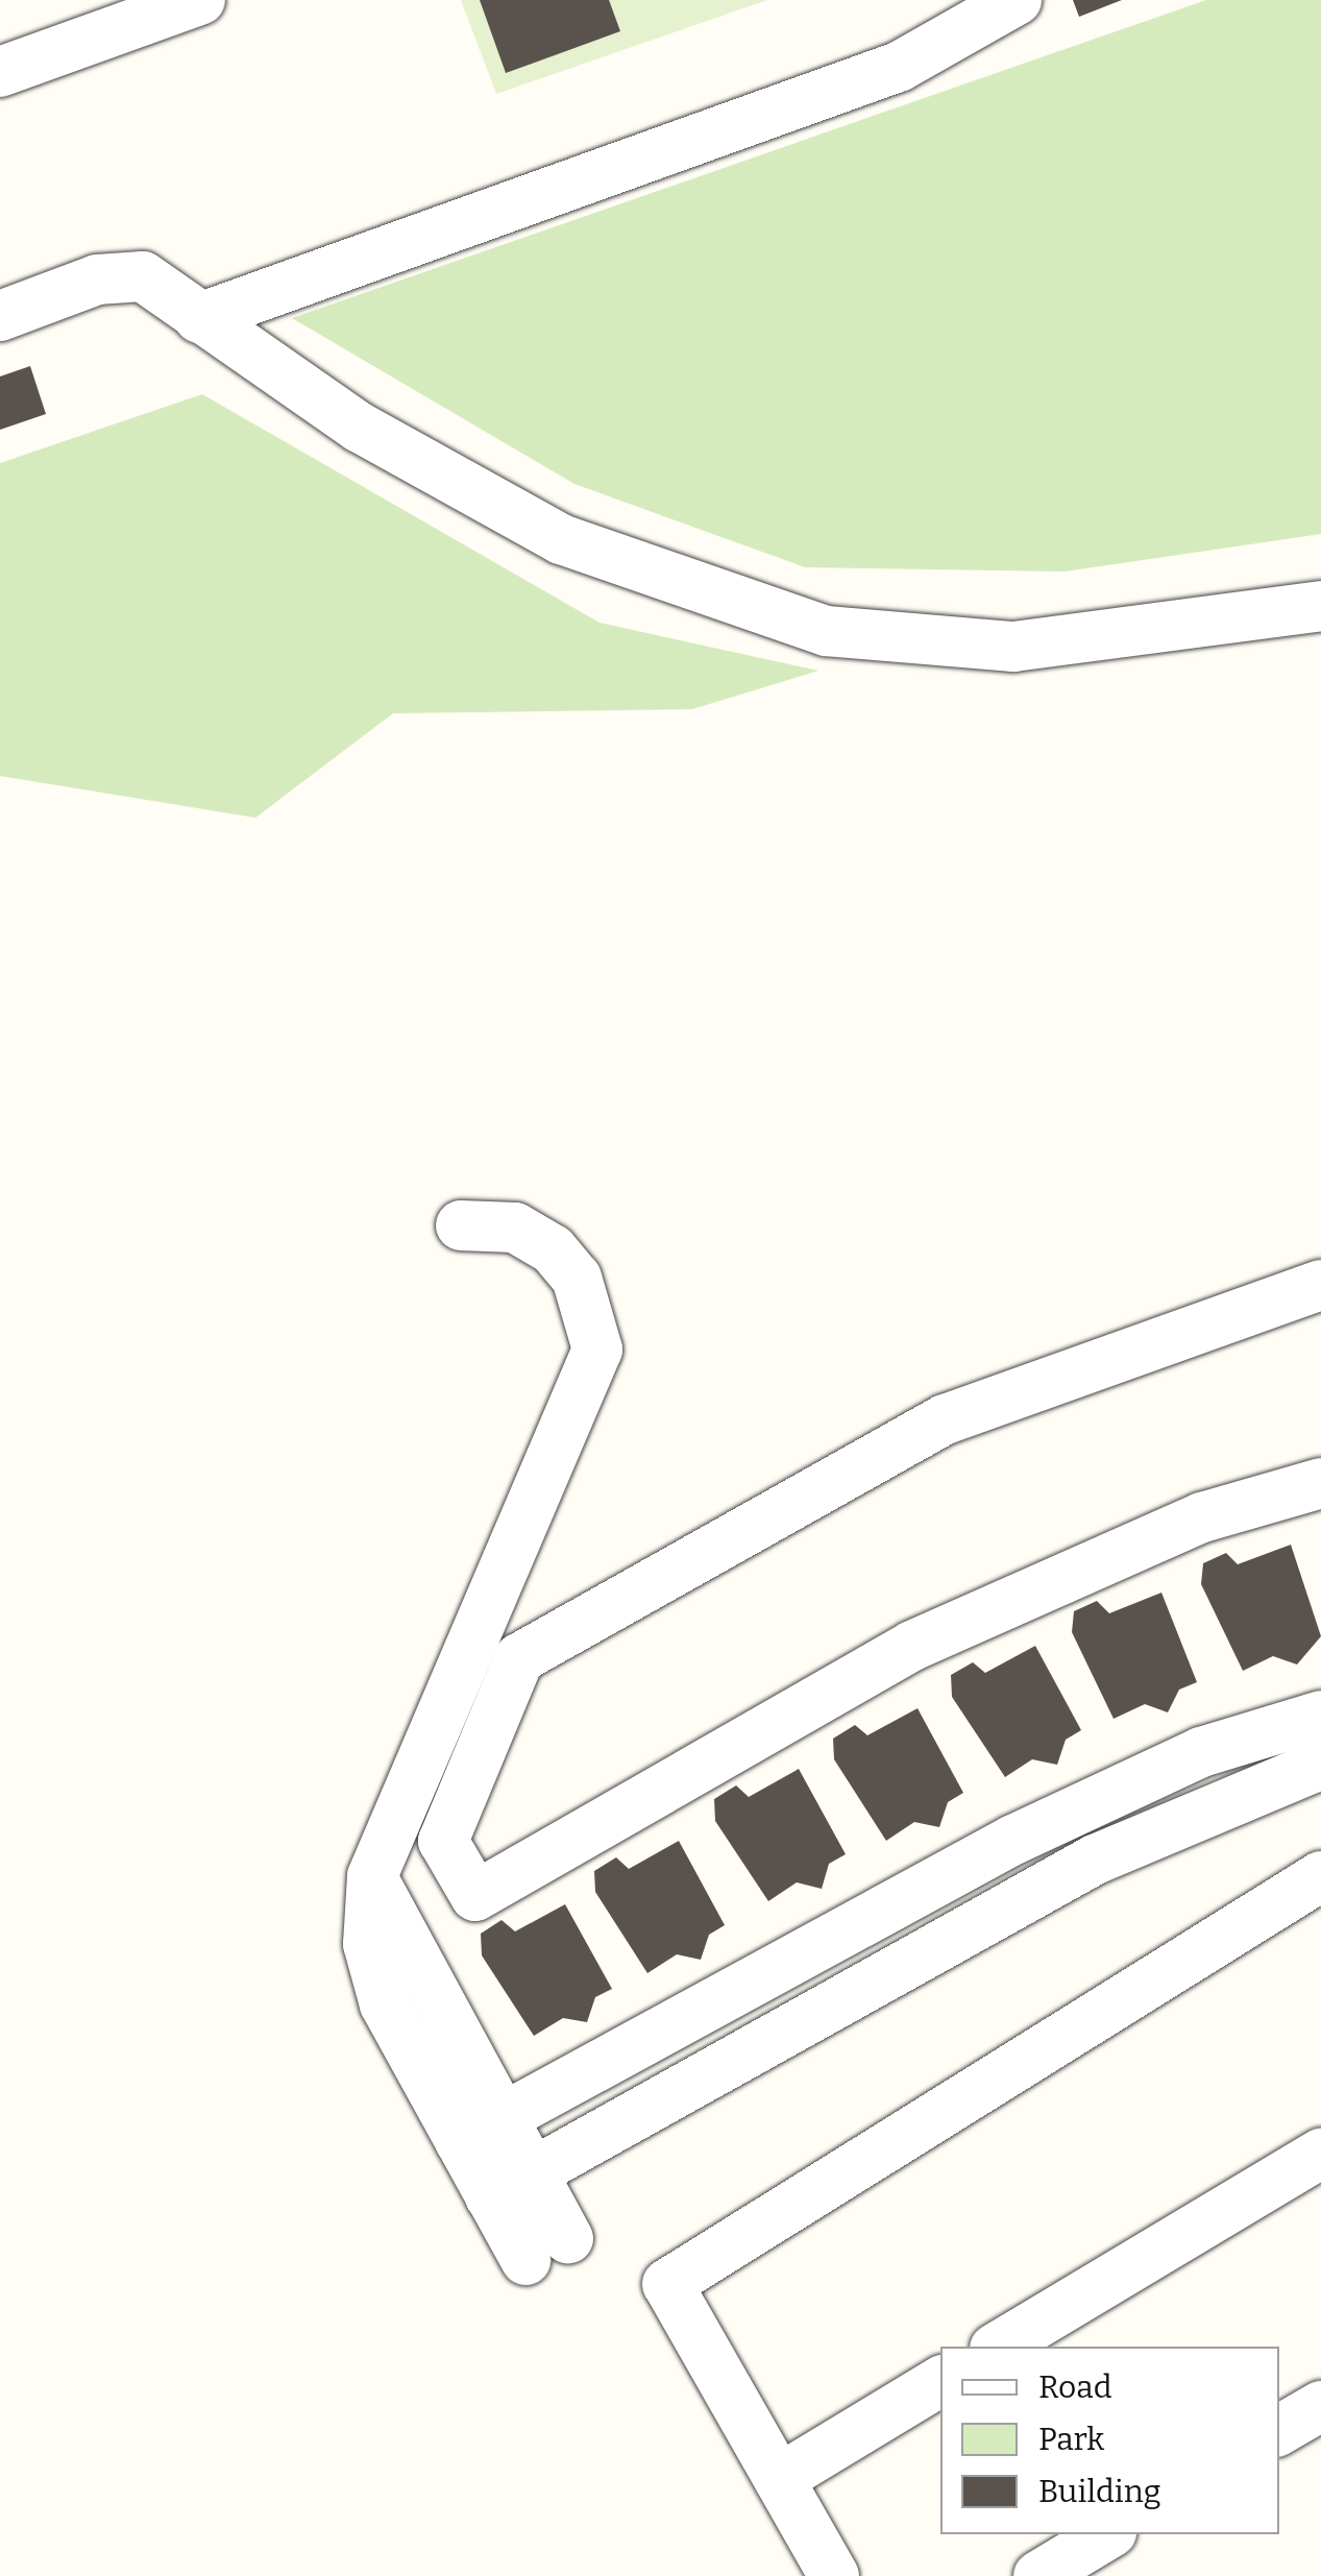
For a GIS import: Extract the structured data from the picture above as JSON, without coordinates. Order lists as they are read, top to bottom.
{
  "legend": ["Road", "Park", "Building"]
}
